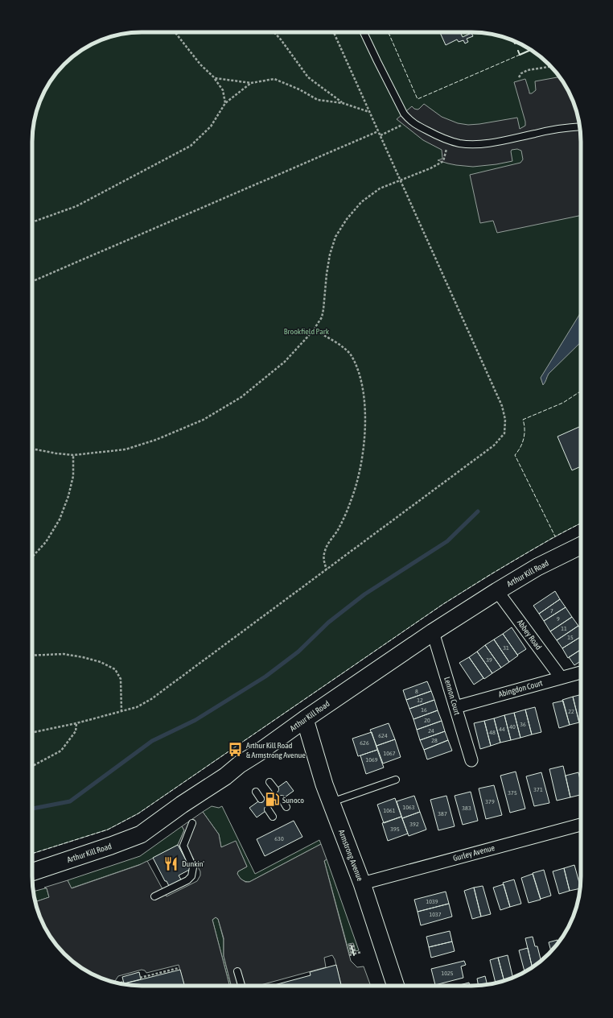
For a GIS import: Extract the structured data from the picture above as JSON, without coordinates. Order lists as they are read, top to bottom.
{
  "streets": {
    "street": [
      "Arthur Kill Road",
      "Abbey Road",
      "Abingdon Court",
      "Lennon Court",
      "Gurley Avenue",
      "Armstrong Avenue"
    ]
  },
  "crossings": [
    ["Arthur Kill Road", "Abbey Road"],
    ["Arthur Kill Road", "Lennon Court"],
    ["Arthur Kill Road", "Armstrong Avenue"],
    ["Abbey Road", "Abingdon Court"],
    ["Abingdon Court", "Lennon Court"],
    ["Gurley Avenue", "Armstrong Avenue"]
  ],
  "parks": ["Brookfield Park"],
  "places": {
    "bus stop": ["Arthur Kill Road & Armstrong Avenue"],
    "fuel station": ["Sunoco"],
    "restaurant": ["Dunkin'"]
  },
  "house_numbers": [
    "7",
    "9",
    "11",
    "15",
    "31",
    "39",
    "8",
    "12",
    "16",
    "22",
    "20",
    "36",
    "40",
    "44",
    "24",
    "48",
    "624",
    "28",
    "626",
    "1067",
    "1069",
    "371",
    "375",
    "379",
    "1063",
    "383",
    "1061",
    "387",
    "392",
    "395",
    "630",
    "1039",
    "1037",
    "1025"
  ]
}
